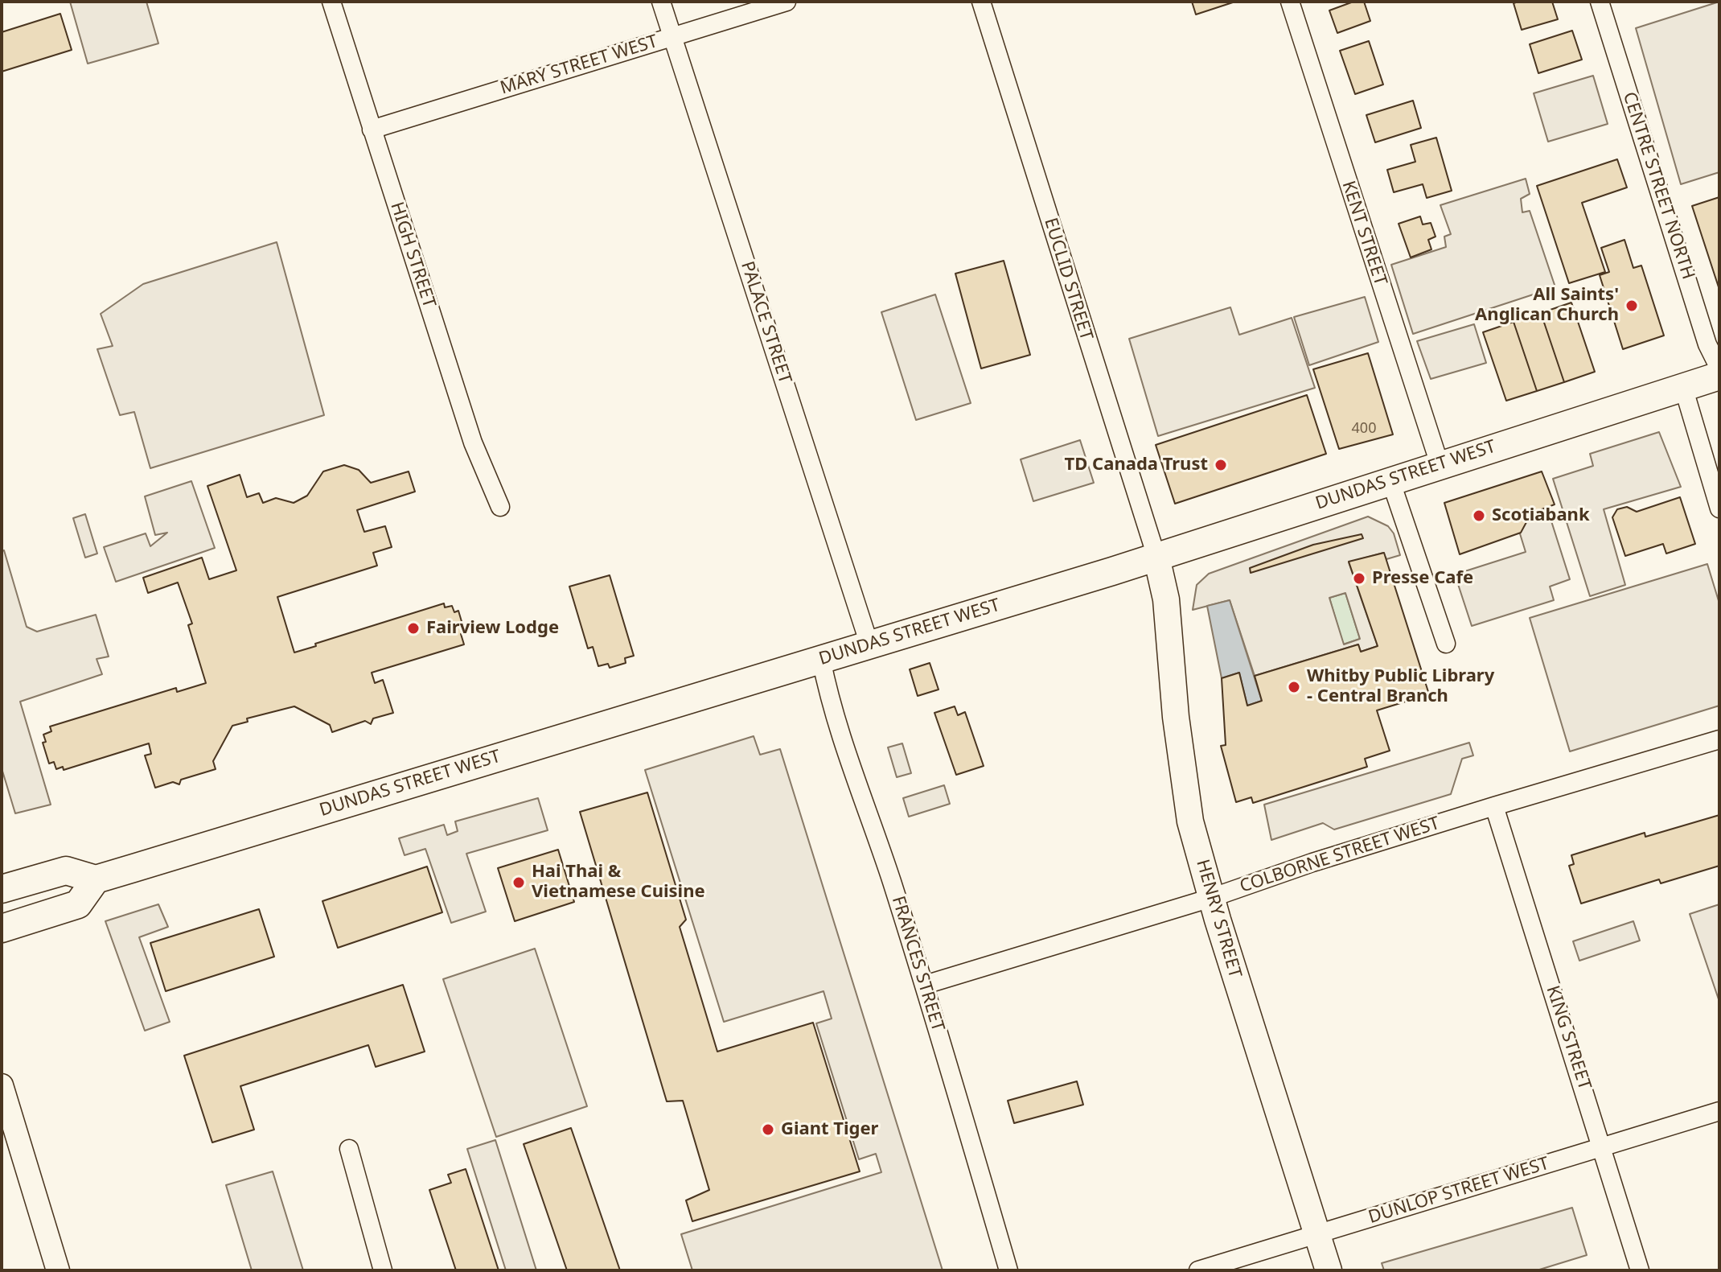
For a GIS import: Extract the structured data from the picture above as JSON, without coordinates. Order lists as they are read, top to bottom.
{
  "streets": {
    "main road": ["DUNDAS STREET WEST", "HENRY STREET"],
    "street": [
      "MARY STREET WEST",
      "CENTRE STREET NORTH",
      "KENT STREET",
      "HIGH STREET",
      "EUCLID STREET",
      "PALACE STREET",
      "COLBORNE STREET WEST",
      "FRANCES STREET",
      "KING STREET",
      "DUNLOP STREET WEST"
    ]
  },
  "crossings": [
    ["MARY STREET WEST", "HIGH STREET"],
    ["MARY STREET WEST", "PALACE STREET"],
    ["KENT STREET", "DUNDAS STREET WEST"],
    ["EUCLID STREET", "DUNDAS STREET WEST"],
    ["EUCLID STREET", "HENRY STREET"],
    ["PALACE STREET", "DUNDAS STREET WEST"],
    ["DUNDAS STREET WEST", "HENRY STREET"],
    ["DUNDAS STREET WEST", "FRANCES STREET"],
    ["COLBORNE STREET WEST", "HENRY STREET"],
    ["COLBORNE STREET WEST", "FRANCES STREET"],
    ["COLBORNE STREET WEST", "KING STREET"],
    ["HENRY STREET", "DUNLOP STREET WEST"],
    ["KING STREET", "DUNLOP STREET WEST"]
  ],
  "places": [
    "All Saints' Anglican Church",
    "TD Canada Trust",
    "Scotiabank",
    "Presse Cafe",
    "Fairview Lodge",
    "Whitby Public Library - Central Branch",
    "Hai Thai & Vietnamese Cuisine",
    "Giant Tiger"
  ],
  "house_numbers": ["400"]
}
